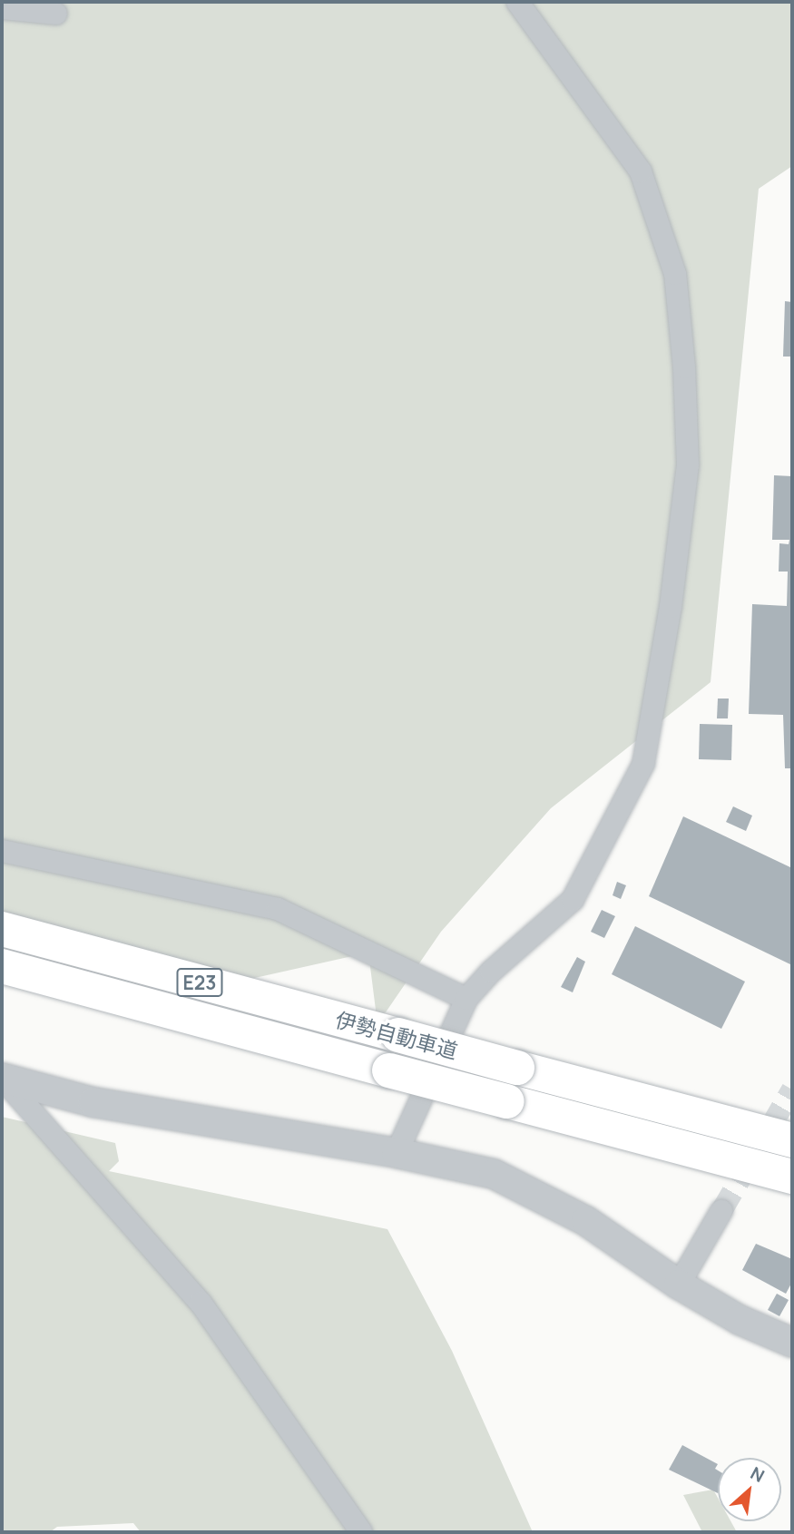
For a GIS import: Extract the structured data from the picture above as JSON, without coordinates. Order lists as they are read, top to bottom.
{
  "streets": {
    "highway": ["E23", "伊勢自動車道"]
  },
  "north": "top right"
}
